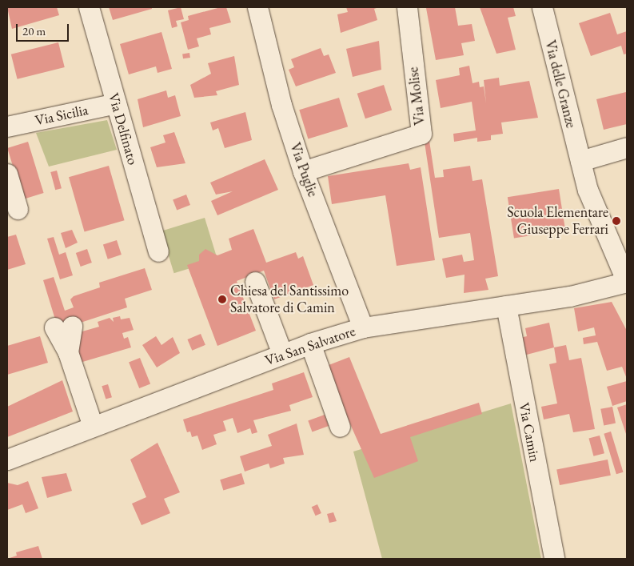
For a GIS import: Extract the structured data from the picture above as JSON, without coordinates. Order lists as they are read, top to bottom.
{
  "streets": {
    "street": [
      "Via delle Granze",
      "Via Molise",
      "Via Sicilia",
      "Via Delfinato",
      "Via Puglie",
      "Via San Salvatore",
      "Via Camin"
    ]
  },
  "crossings": [
    ["Via delle Granze", "Via San Salvatore"],
    ["Via Molise", "Via Puglie"],
    ["Via Sicilia", "Via Delfinato"],
    ["Via Puglie", "Via San Salvatore"],
    ["Via San Salvatore", "Via Camin"]
  ],
  "places": ["Scuola Elementare Giuseppe Ferrari", "Chiesa del Santissimo Salvatore di Camin"],
  "scale_bar": "20 m"
}
